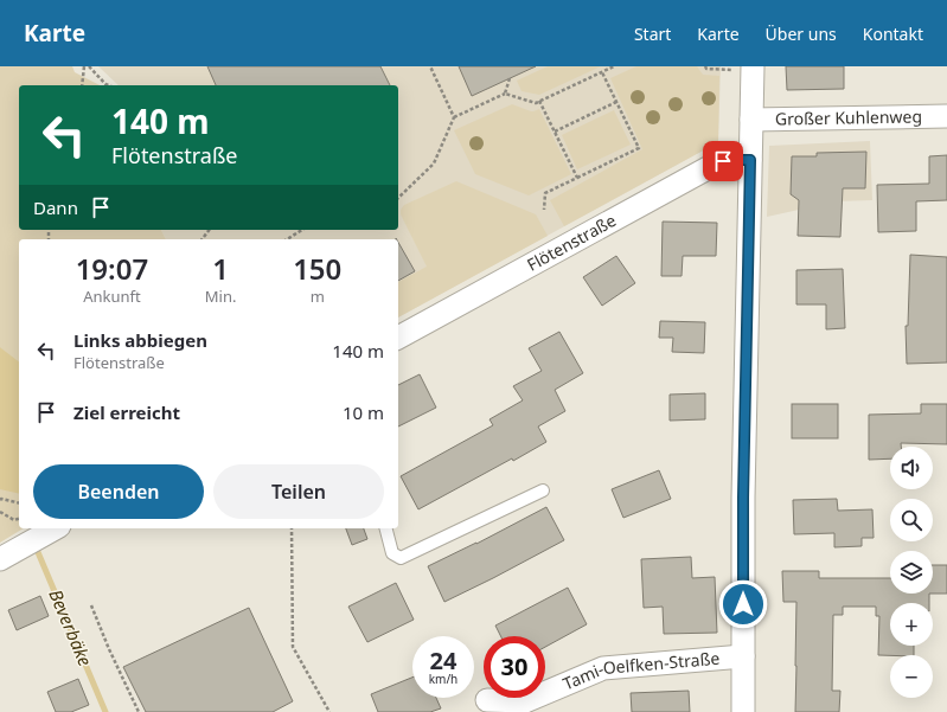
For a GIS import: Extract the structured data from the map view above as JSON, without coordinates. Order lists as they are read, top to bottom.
{
  "streets": {
    "street": ["Großer Kuhlenweg", "Flötenstraße", "Tami-Oelfken-Straße"]
  },
  "water": ["Beverbäke"],
  "page": {
    "header": "Karte",
    "nav": [
      "Start",
      "Karte",
      "Über uns",
      "Kontakt"
    ],
    "turn": ["140 m", "Flötenstraße"],
    "then": "Dann",
    "eta": [
      "19:07",
      "Ankunft",
      "1",
      "Min.",
      "150",
      "m"
    ],
    "list": [
      {
        "name": "Links abbiegen",
        "note": "Flötenstraße",
        "value": "140 m"
      },
      {
        "name": "Ziel erreicht",
        "value": "10 m"
      }
    ],
    "map_buttons": ["+", "−"],
    "buttons": ["Beenden", "Teilen"],
    "speed": "24 km/h",
    "limit": "30"
  }
}
